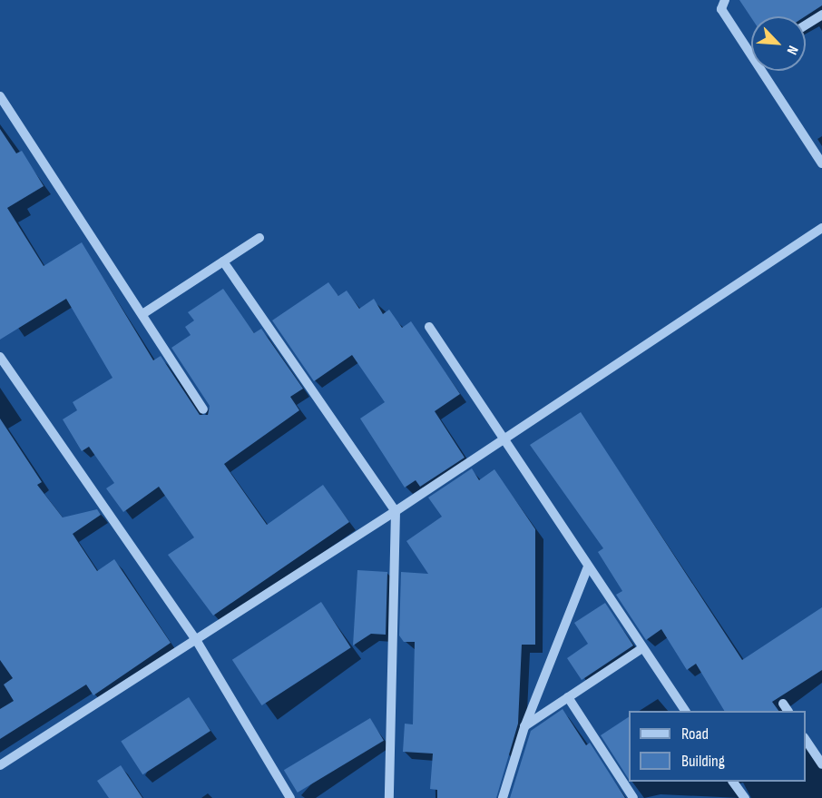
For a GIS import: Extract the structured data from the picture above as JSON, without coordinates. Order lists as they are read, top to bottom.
{
  "legend": ["Road", "Building"],
  "north": "bottom right"
}
